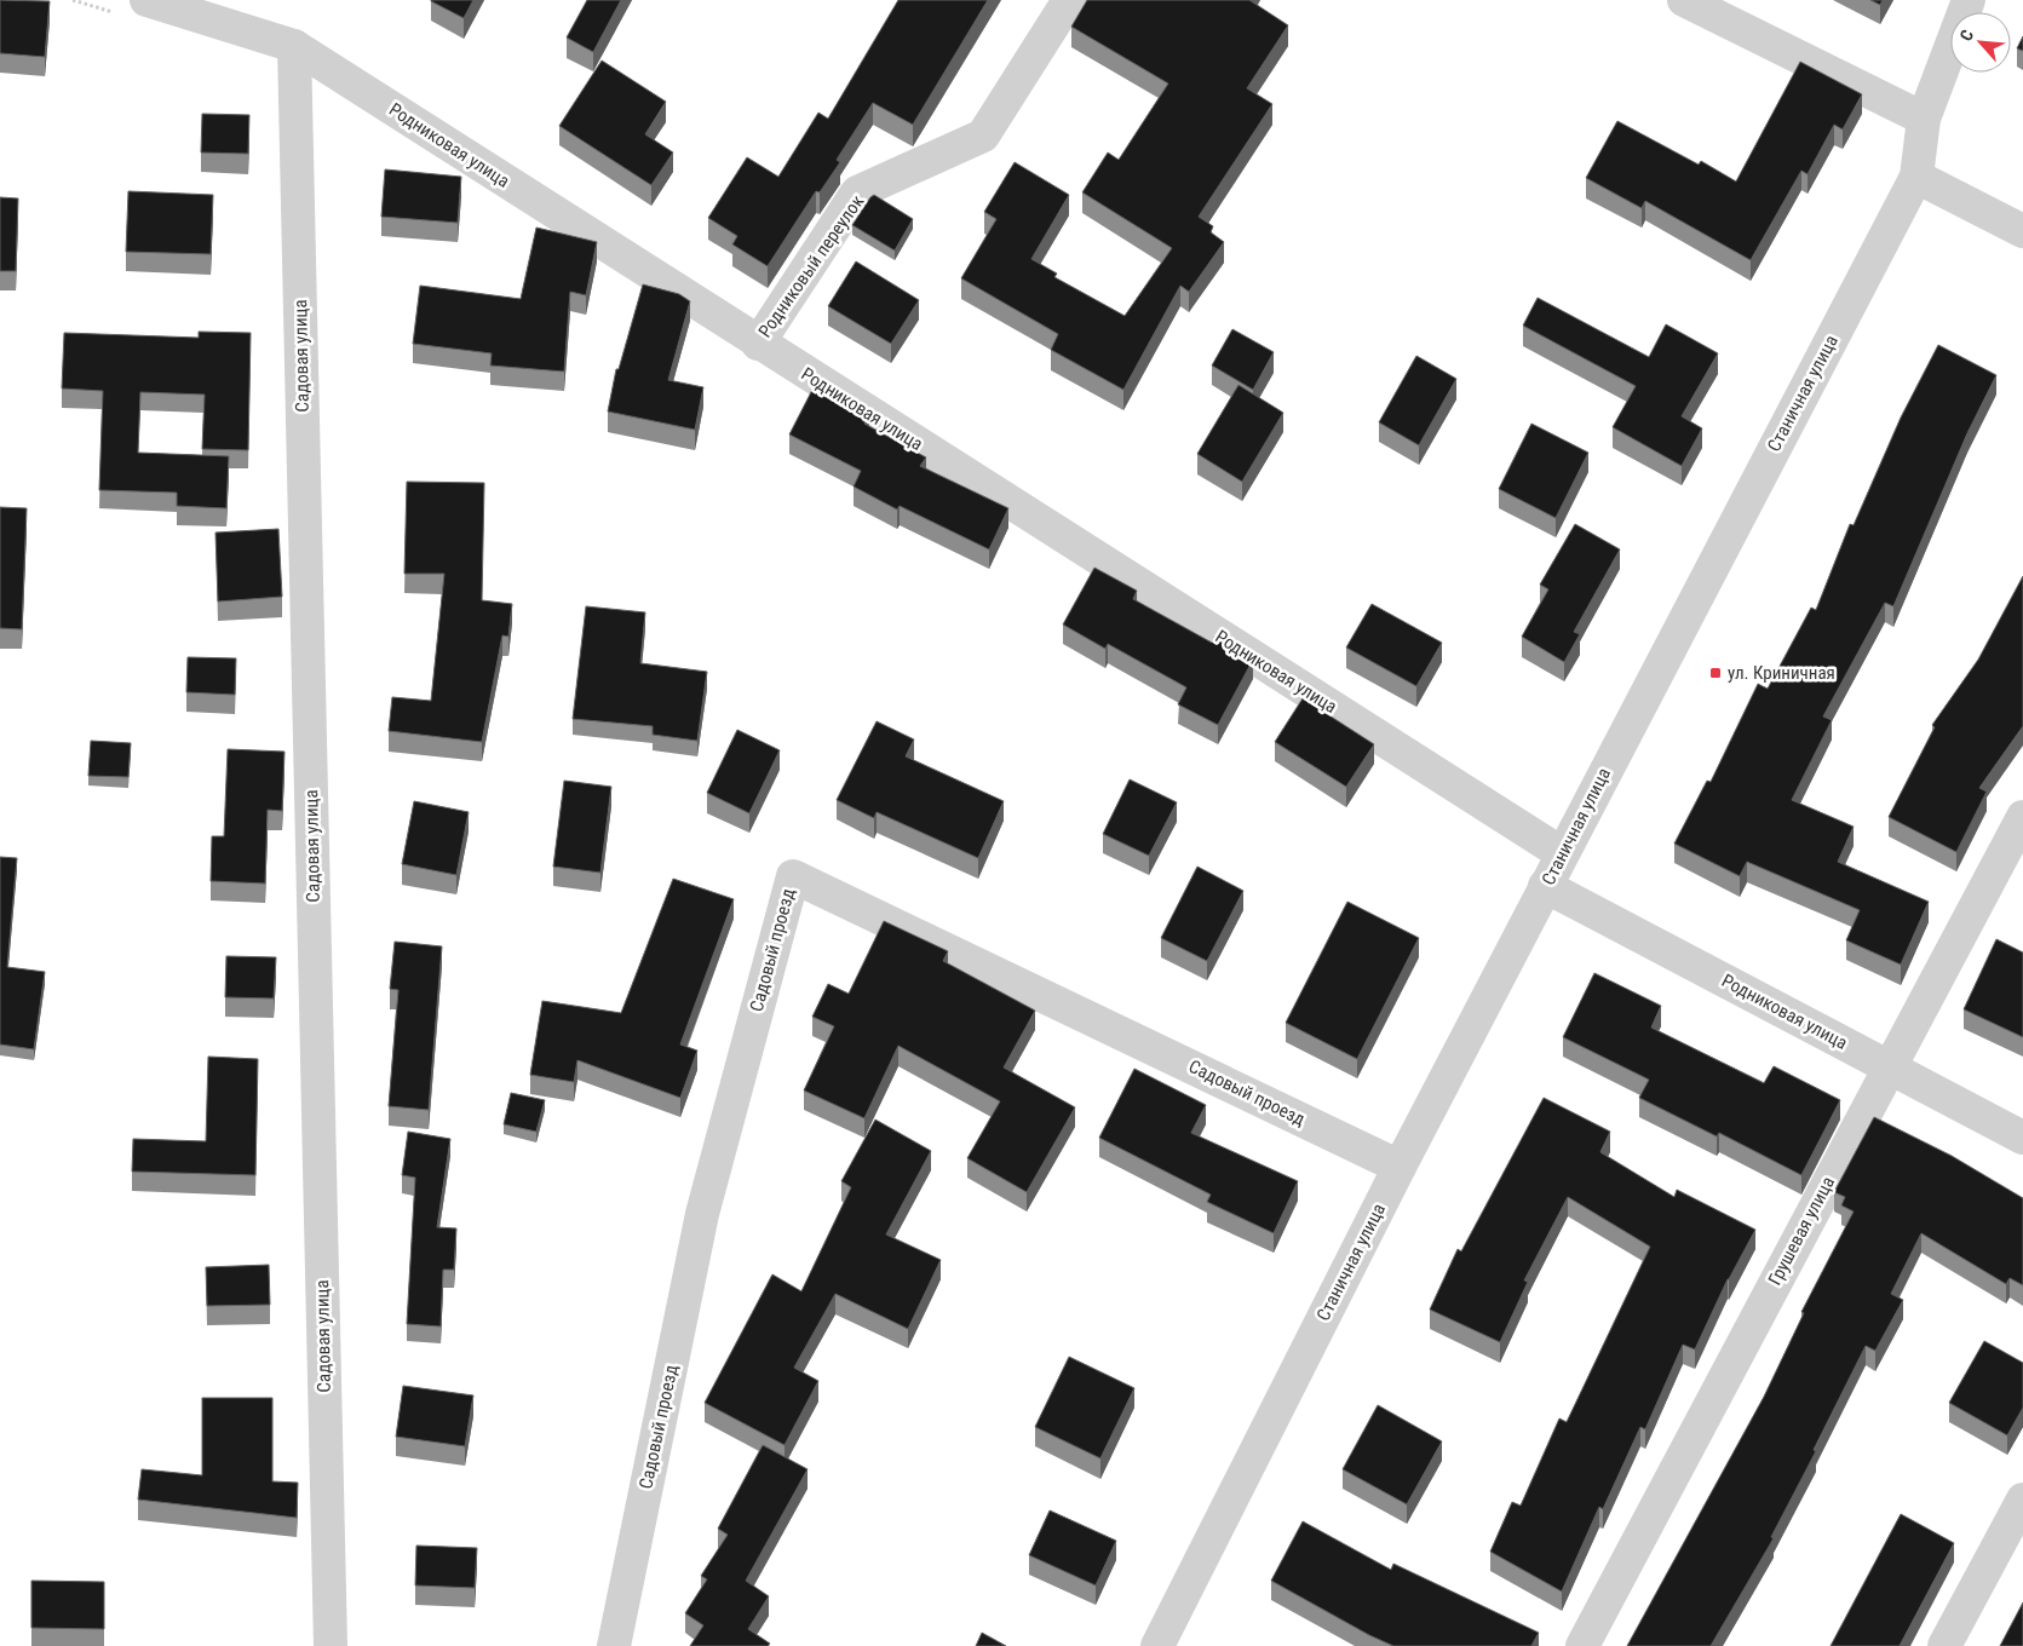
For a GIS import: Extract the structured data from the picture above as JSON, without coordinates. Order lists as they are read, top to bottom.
{
  "streets": {
    "street": [
      "Родниковая улица",
      "Родниковый переулок",
      "Садовая улица",
      "Станичная улица",
      "Садовый проезд",
      "Грушевая улица"
    ]
  },
  "crossings": [
    ["Родниковая улица", "Родниковый переулок"],
    ["Родниковая улица", "Садовая улица"],
    ["Родниковая улица", "Станичная улица"],
    ["Родниковая улица", "Грушевая улица"],
    ["Станичная улица", "Садовый проезд"]
  ],
  "places": {
    "transit": ["ул. Криничная"]
  },
  "north": "top left"
}
